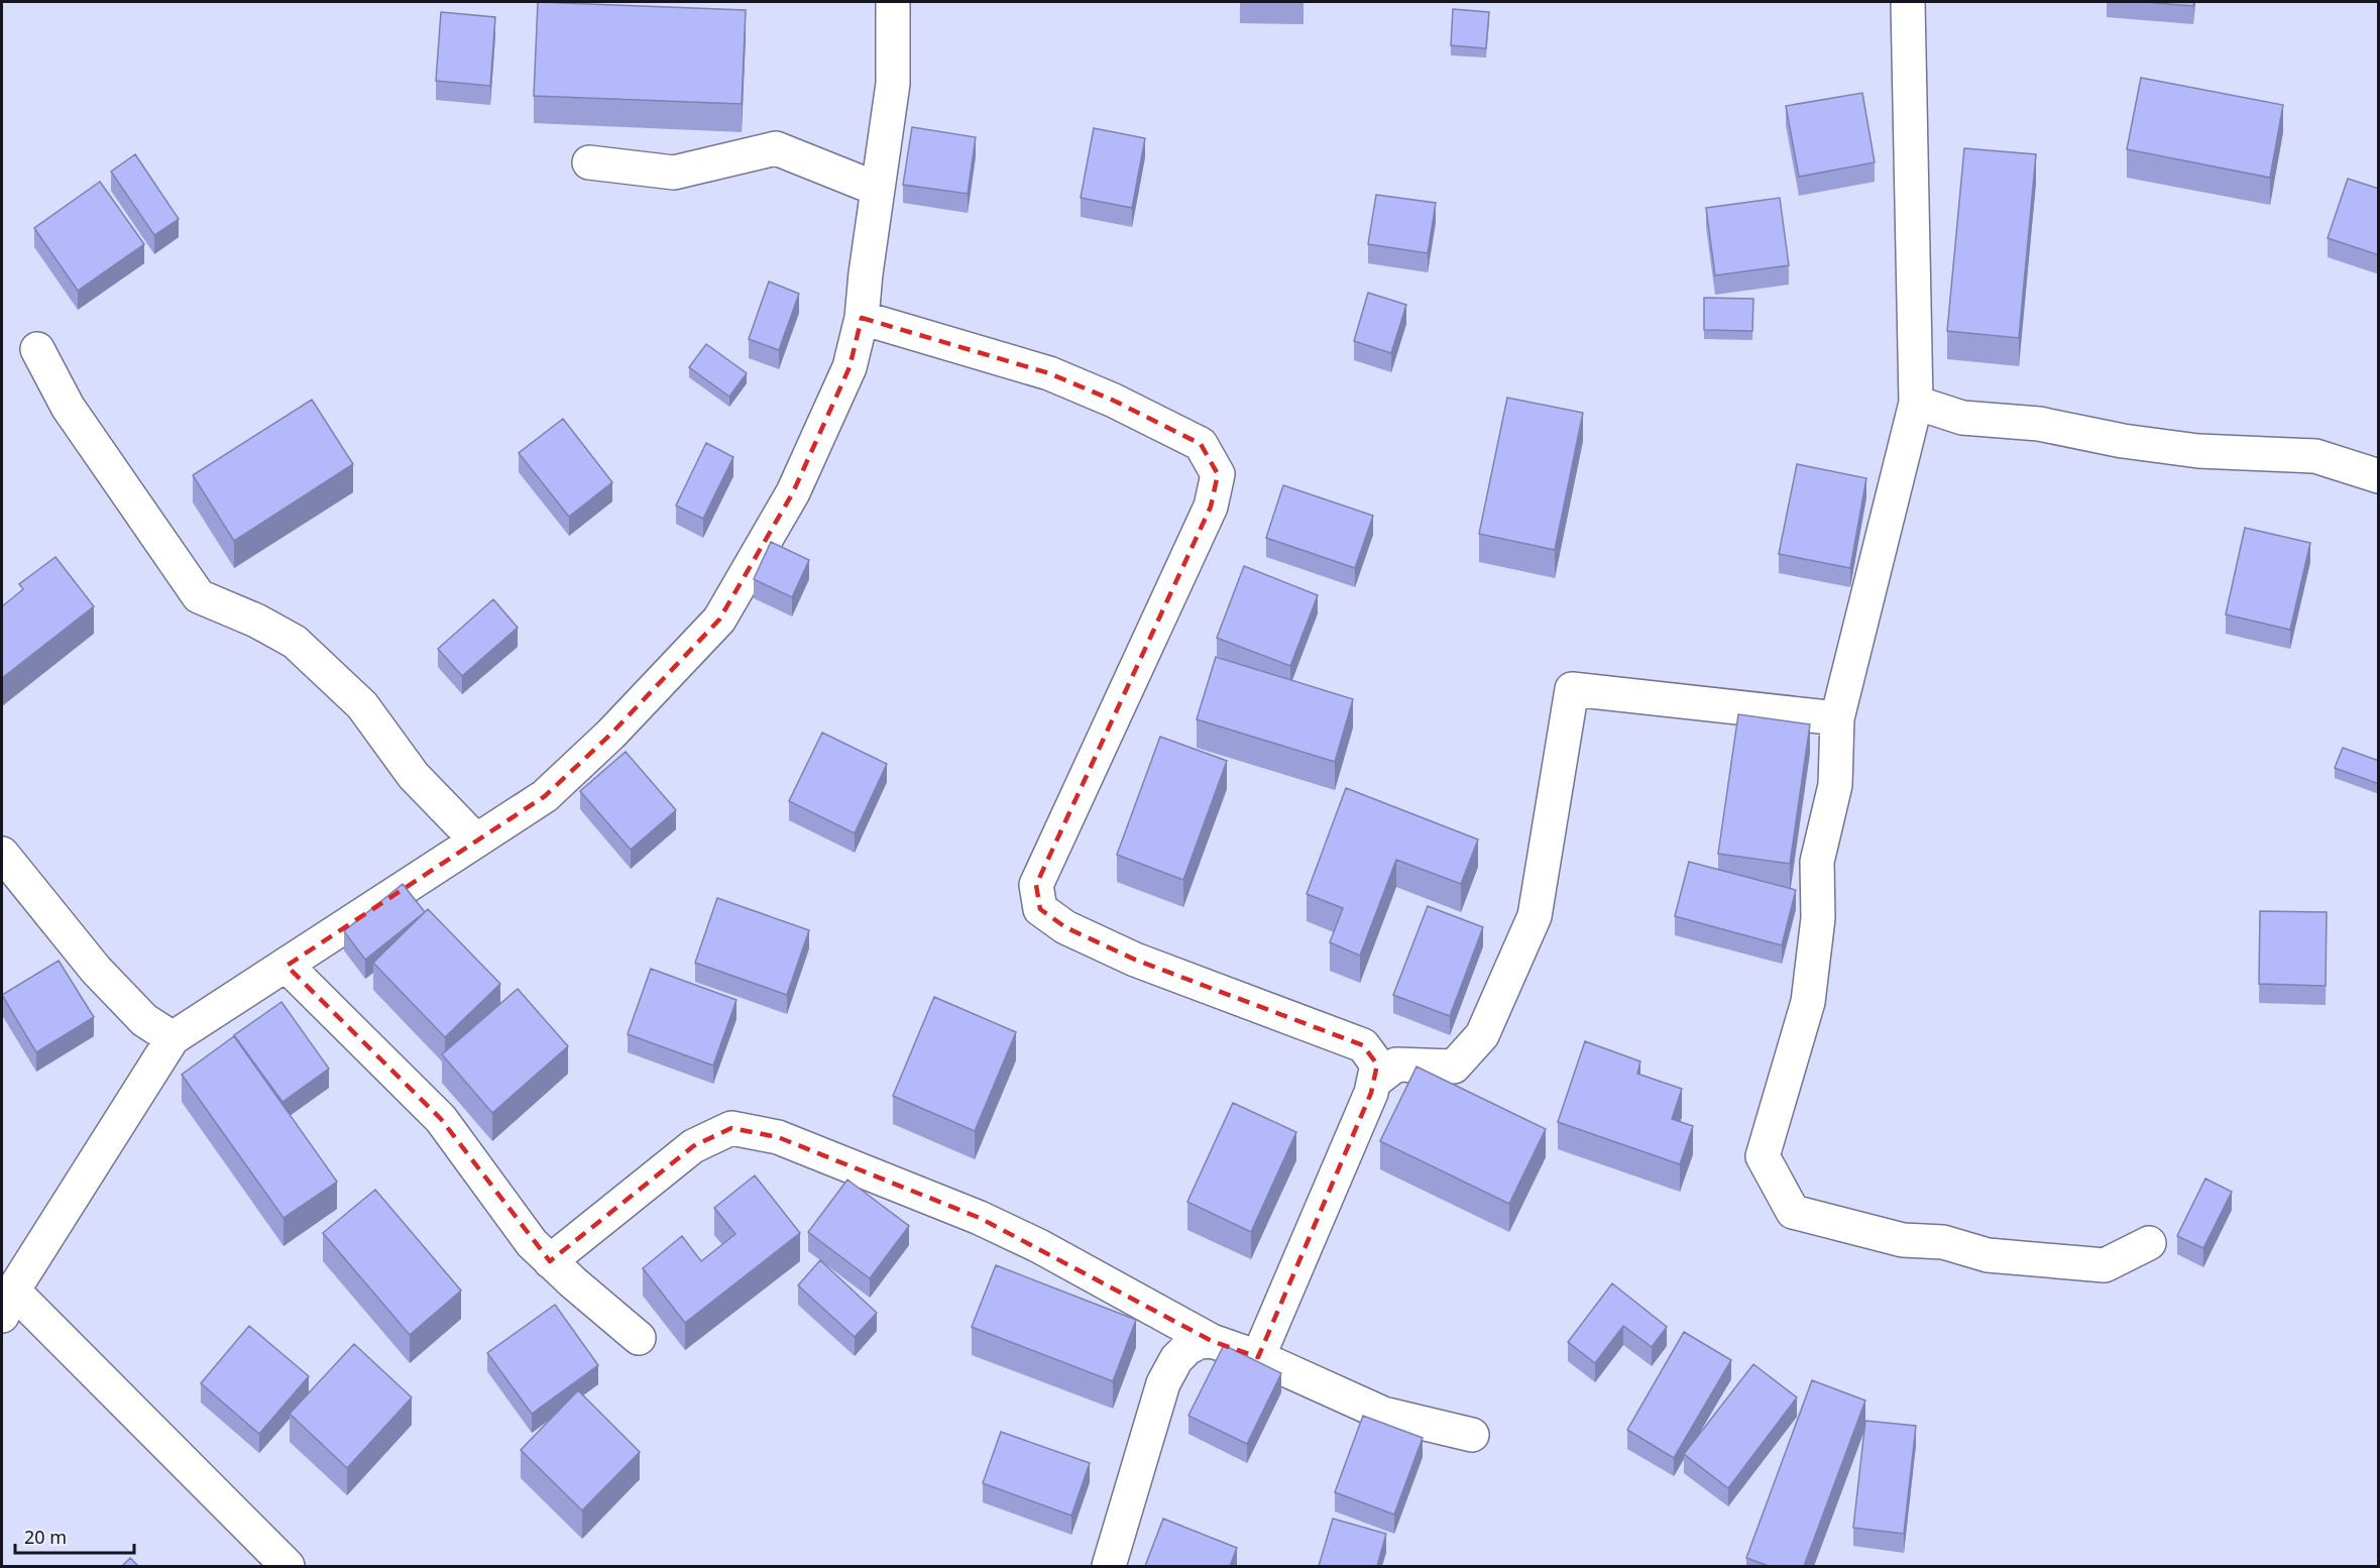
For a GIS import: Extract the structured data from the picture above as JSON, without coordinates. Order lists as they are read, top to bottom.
{
  "scale_bar": "20 m"
}
